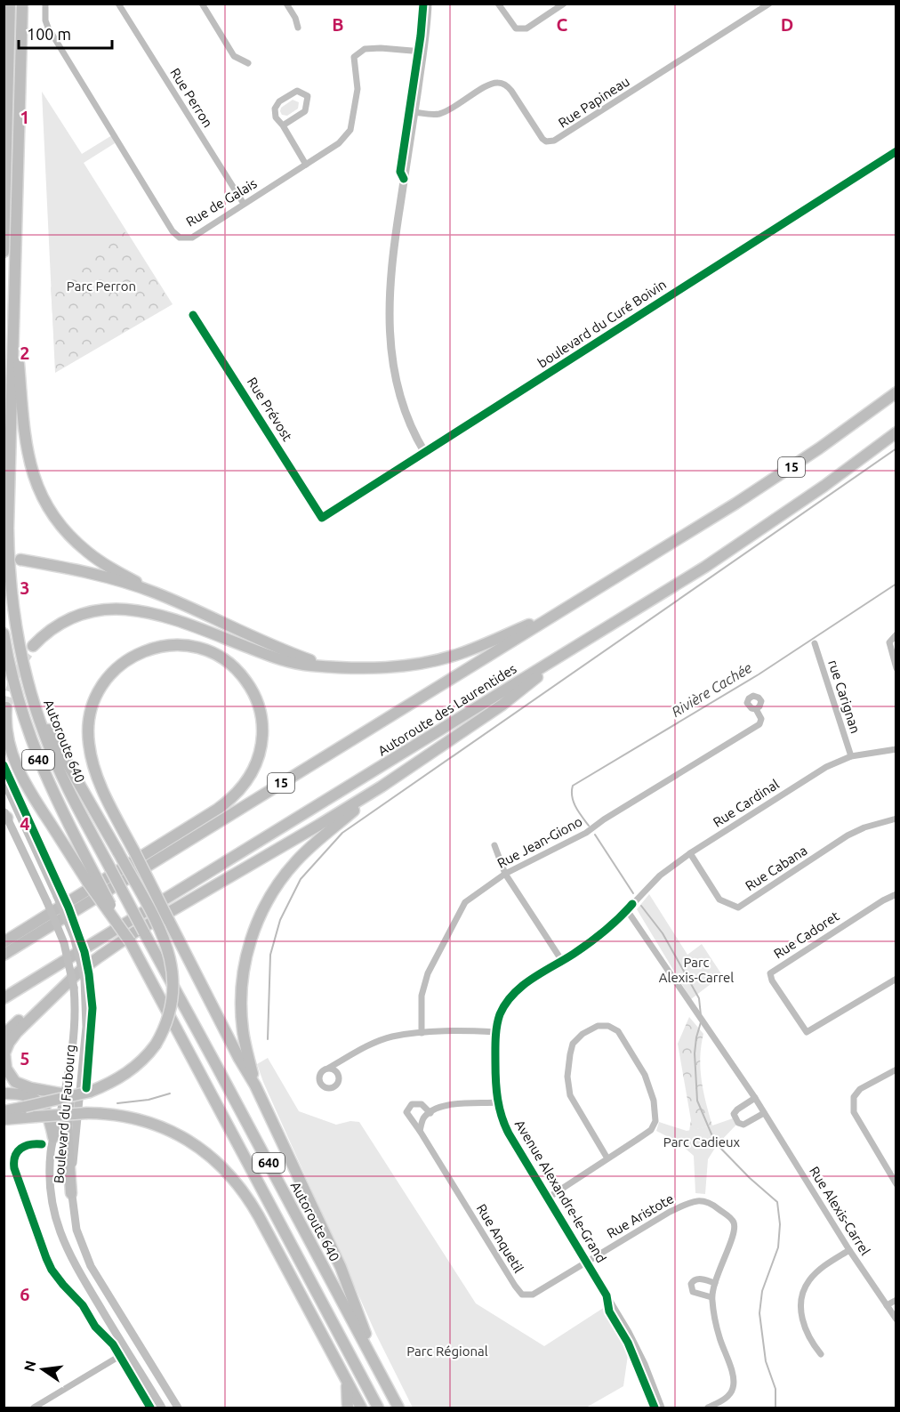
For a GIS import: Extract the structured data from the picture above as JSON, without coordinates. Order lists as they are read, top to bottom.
{
  "streets": {
    "highway": [
      "15",
      "Autoroute des Laurentides",
      "Autoroute 640",
      "640"
    ],
    "street": [
      "Rue Perron",
      "Rue Papineau",
      "Rue de Galais",
      "boulevard du Curé Boivin",
      "Rue Prévost",
      "rue Carignan",
      "Rue Cardinal",
      "Rue Jean-Giono",
      "Rue Cabana",
      "Rue Cadoret",
      "Boulevard du Faubourg",
      "Avenue Alexandre-le-Grand",
      "Rue Alexis-Carrel",
      "Rue Aristote",
      "Rue Anquetil"
    ]
  },
  "crossings": [
    ["Rue Perron", "Rue de Galais"],
    ["boulevard du Curé Boivin", "Rue Prévost"],
    ["rue Carignan", "Rue Cardinal"],
    ["Rue Cardinal", "Rue Cabana"],
    ["Rue Cardinal", "Avenue Alexandre-le-Grand"],
    ["Rue Cardinal", "Rue Alexis-Carrel"],
    ["Avenue Alexandre-le-Grand", "Rue Alexis-Carrel"],
    ["Avenue Alexandre-le-Grand", "Rue Aristote"],
    ["Avenue Alexandre-le-Grand", "Rue Anquetil"],
    ["Rue Aristote", "Rue Anquetil"]
  ],
  "water": ["Rivière Cachée"],
  "parks": [
    "Parc Perron",
    "Parc Alexis-Carrel",
    "Parc Cadieux",
    "Parc Régional"
  ],
  "scale_bar": "100 m",
  "north": "left",
  "grid": {
    "columns": ["B", "C", "D"],
    "rows": [
      "1",
      "2",
      "3",
      "4",
      "5",
      "6"
    ]
  }
}
